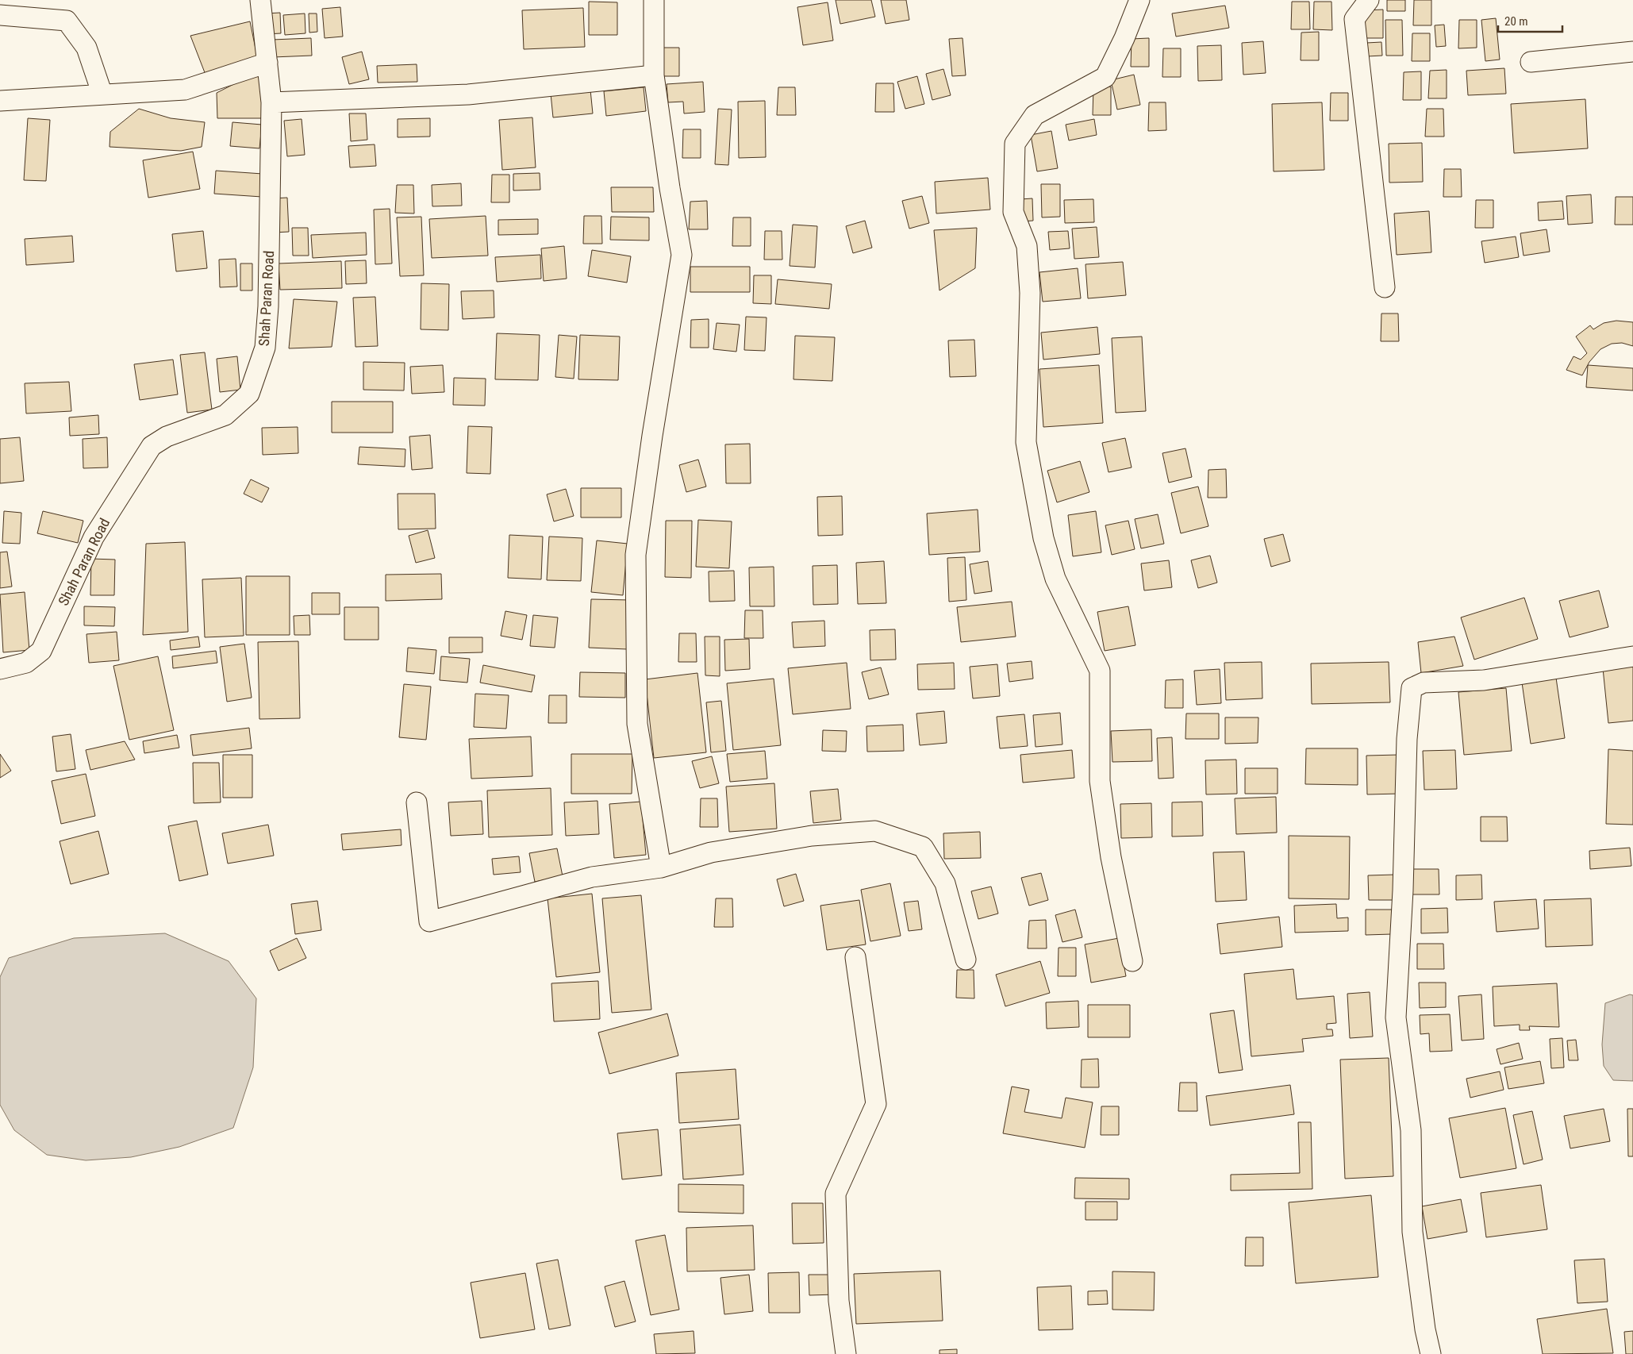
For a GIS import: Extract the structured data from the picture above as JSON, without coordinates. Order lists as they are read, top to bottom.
{
  "streets": {
    "street": ["Shah Paran Road"]
  },
  "scale_bar": "20 m"
}
